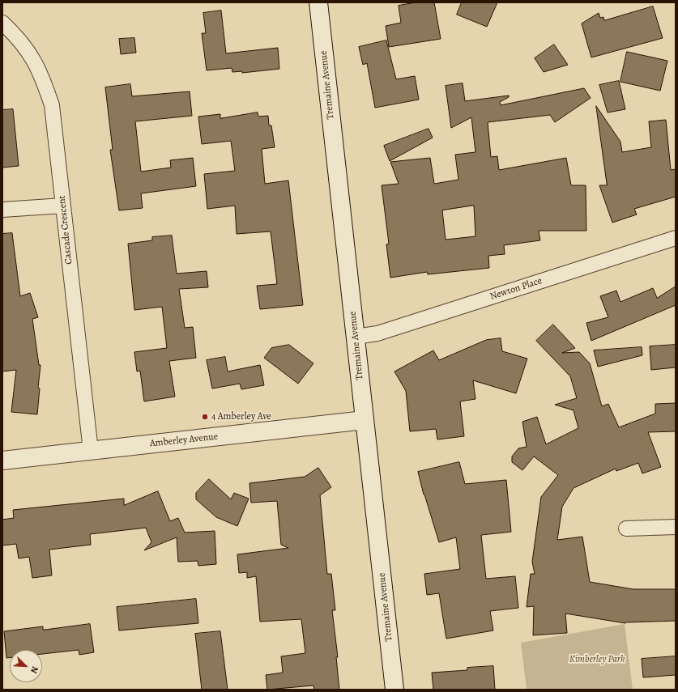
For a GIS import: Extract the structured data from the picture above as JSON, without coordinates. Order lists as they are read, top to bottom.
{
  "streets": {
    "main road": ["Tremaine Avenue", "Amberley Avenue"],
    "street": ["Cascade Crescent", "Newton Place"]
  },
  "crossings": [
    ["Tremaine Avenue", "Newton Place"],
    ["Tremaine Avenue", "Amberley Avenue"],
    ["Cascade Crescent", "Amberley Avenue"]
  ],
  "parks": ["Kimberley Park"],
  "places": ["4 Amberley Ave"],
  "north": "bottom right"
}
